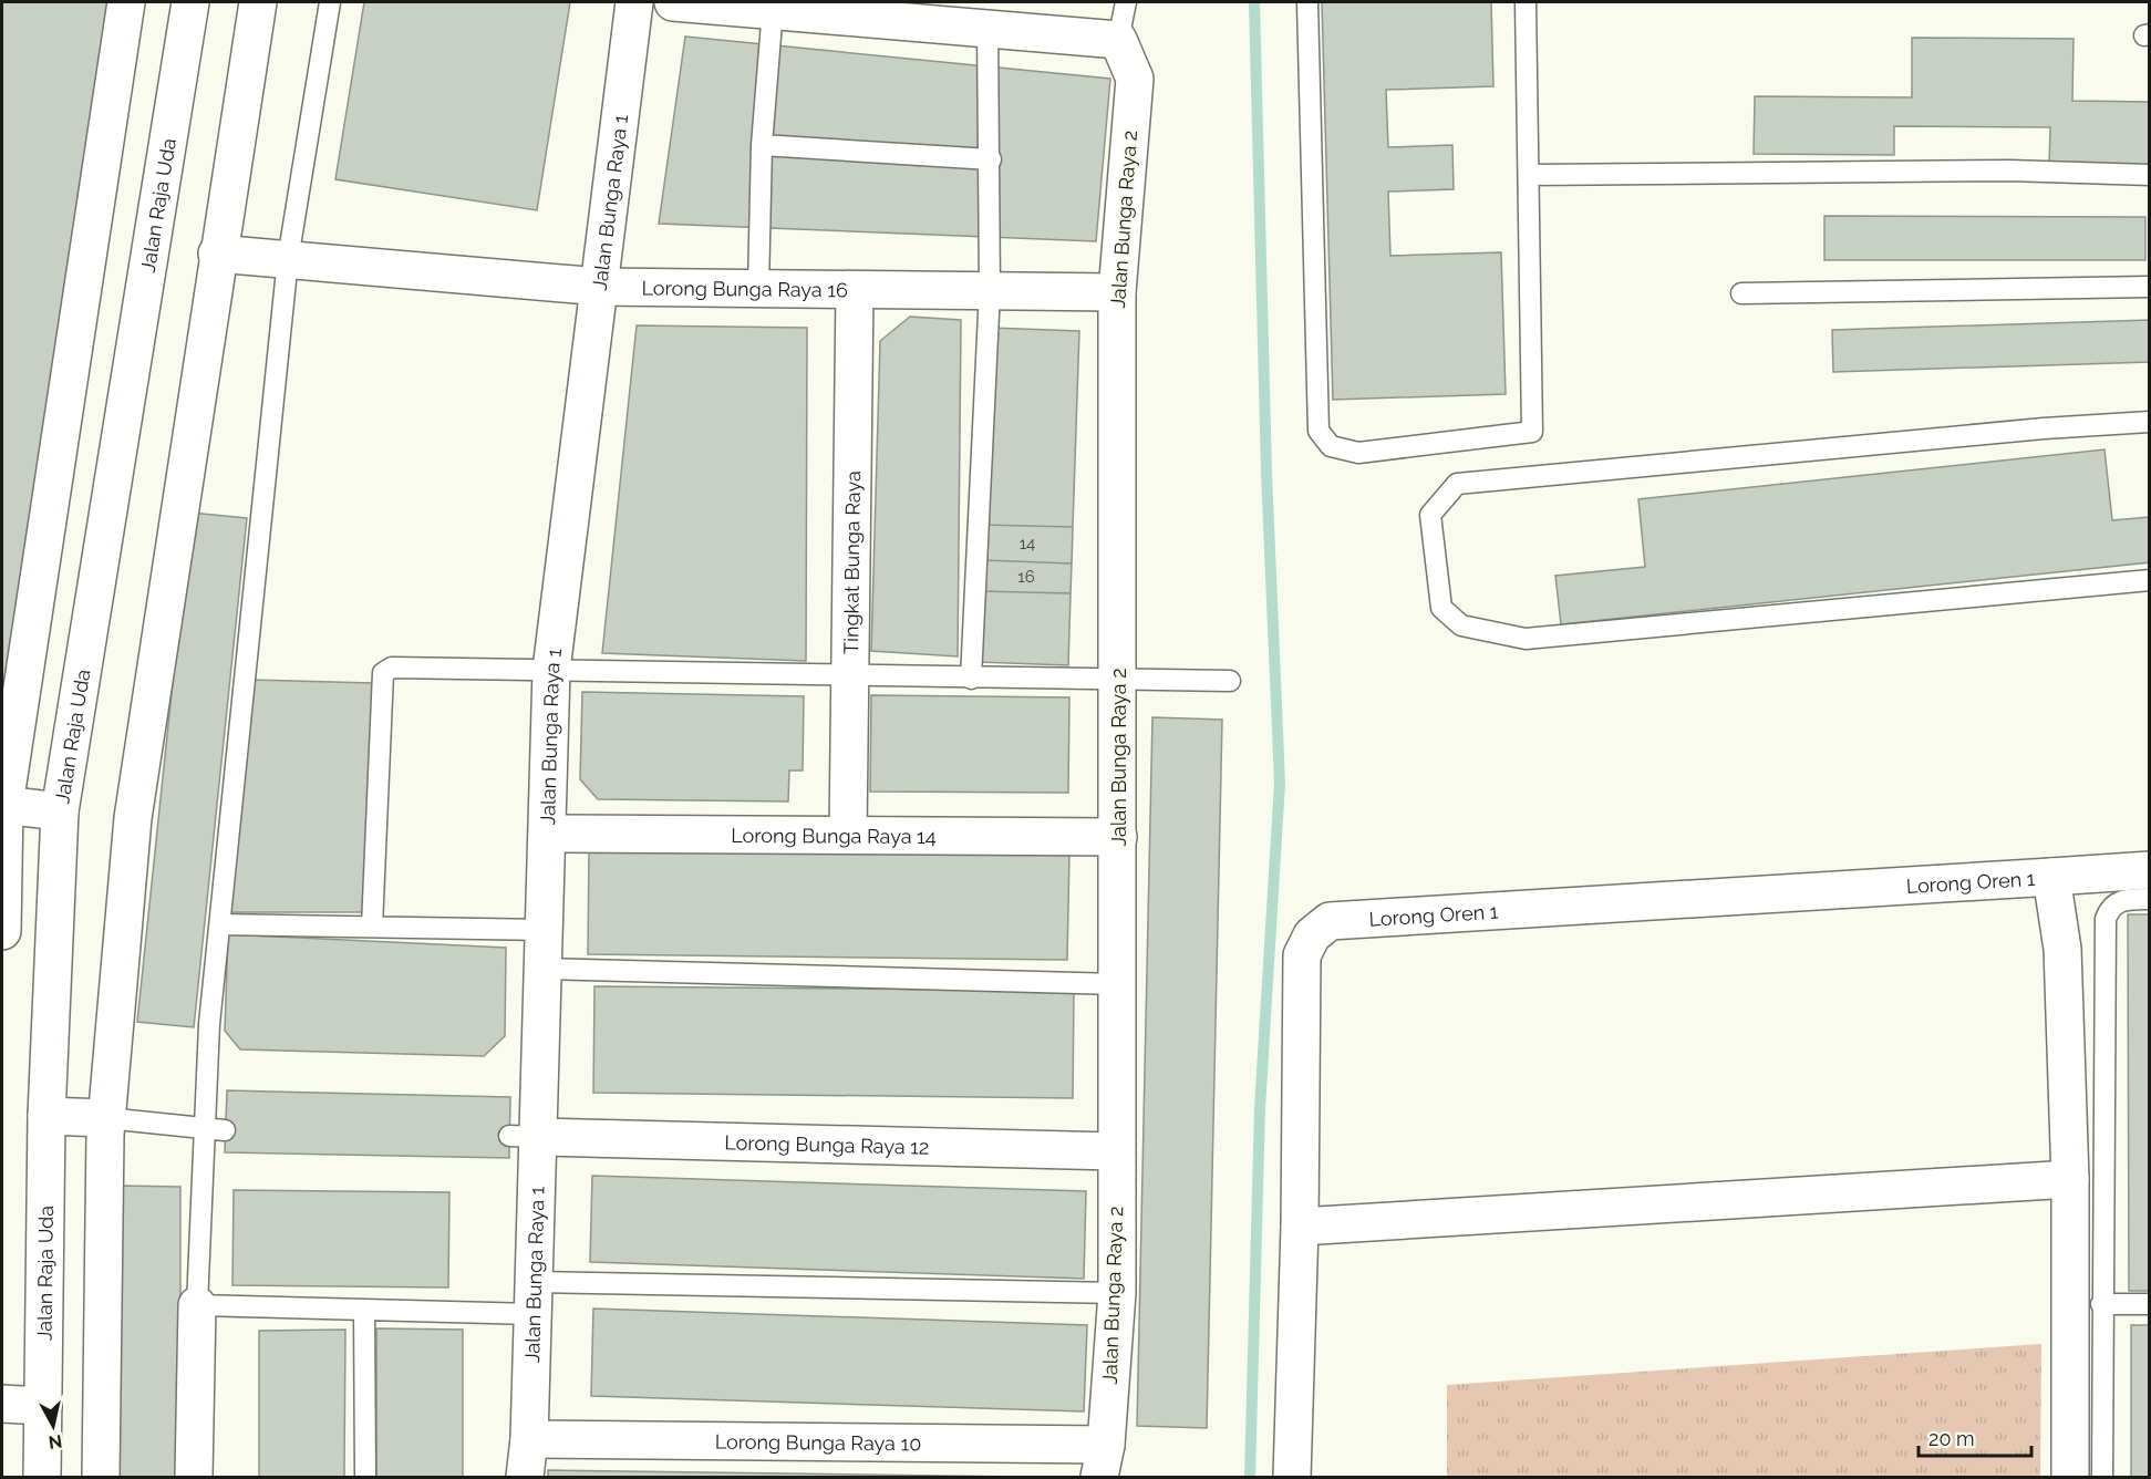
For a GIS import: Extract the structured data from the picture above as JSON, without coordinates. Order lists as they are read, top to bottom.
{
  "streets": {
    "street": [
      "Jalan Bunga Raya 1",
      "Jalan Raja Uda",
      "Jalan Bunga Raya 2",
      "Lorong Bunga Raya 16",
      "Tingkat Bunga Raya",
      "Lorong Bunga Raya 14",
      "Lorong Oren 1",
      "Lorong Bunga Raya 12",
      "Lorong Bunga Raya 10"
    ]
  },
  "crossings": [
    ["Jalan Bunga Raya 1", "Lorong Bunga Raya 16"],
    ["Jalan Bunga Raya 1", "Lorong Bunga Raya 14"],
    ["Jalan Bunga Raya 1", "Lorong Bunga Raya 12"],
    ["Jalan Bunga Raya 1", "Lorong Bunga Raya 10"],
    ["Jalan Bunga Raya 2", "Lorong Bunga Raya 16"],
    ["Jalan Bunga Raya 2", "Lorong Bunga Raya 14"],
    ["Jalan Bunga Raya 2", "Lorong Bunga Raya 12"],
    ["Jalan Bunga Raya 2", "Lorong Bunga Raya 10"],
    ["Lorong Bunga Raya 16", "Tingkat Bunga Raya"],
    ["Tingkat Bunga Raya", "Lorong Bunga Raya 14"]
  ],
  "house_numbers": ["14", "16"],
  "scale_bar": "20 m",
  "north": "bottom"
}
